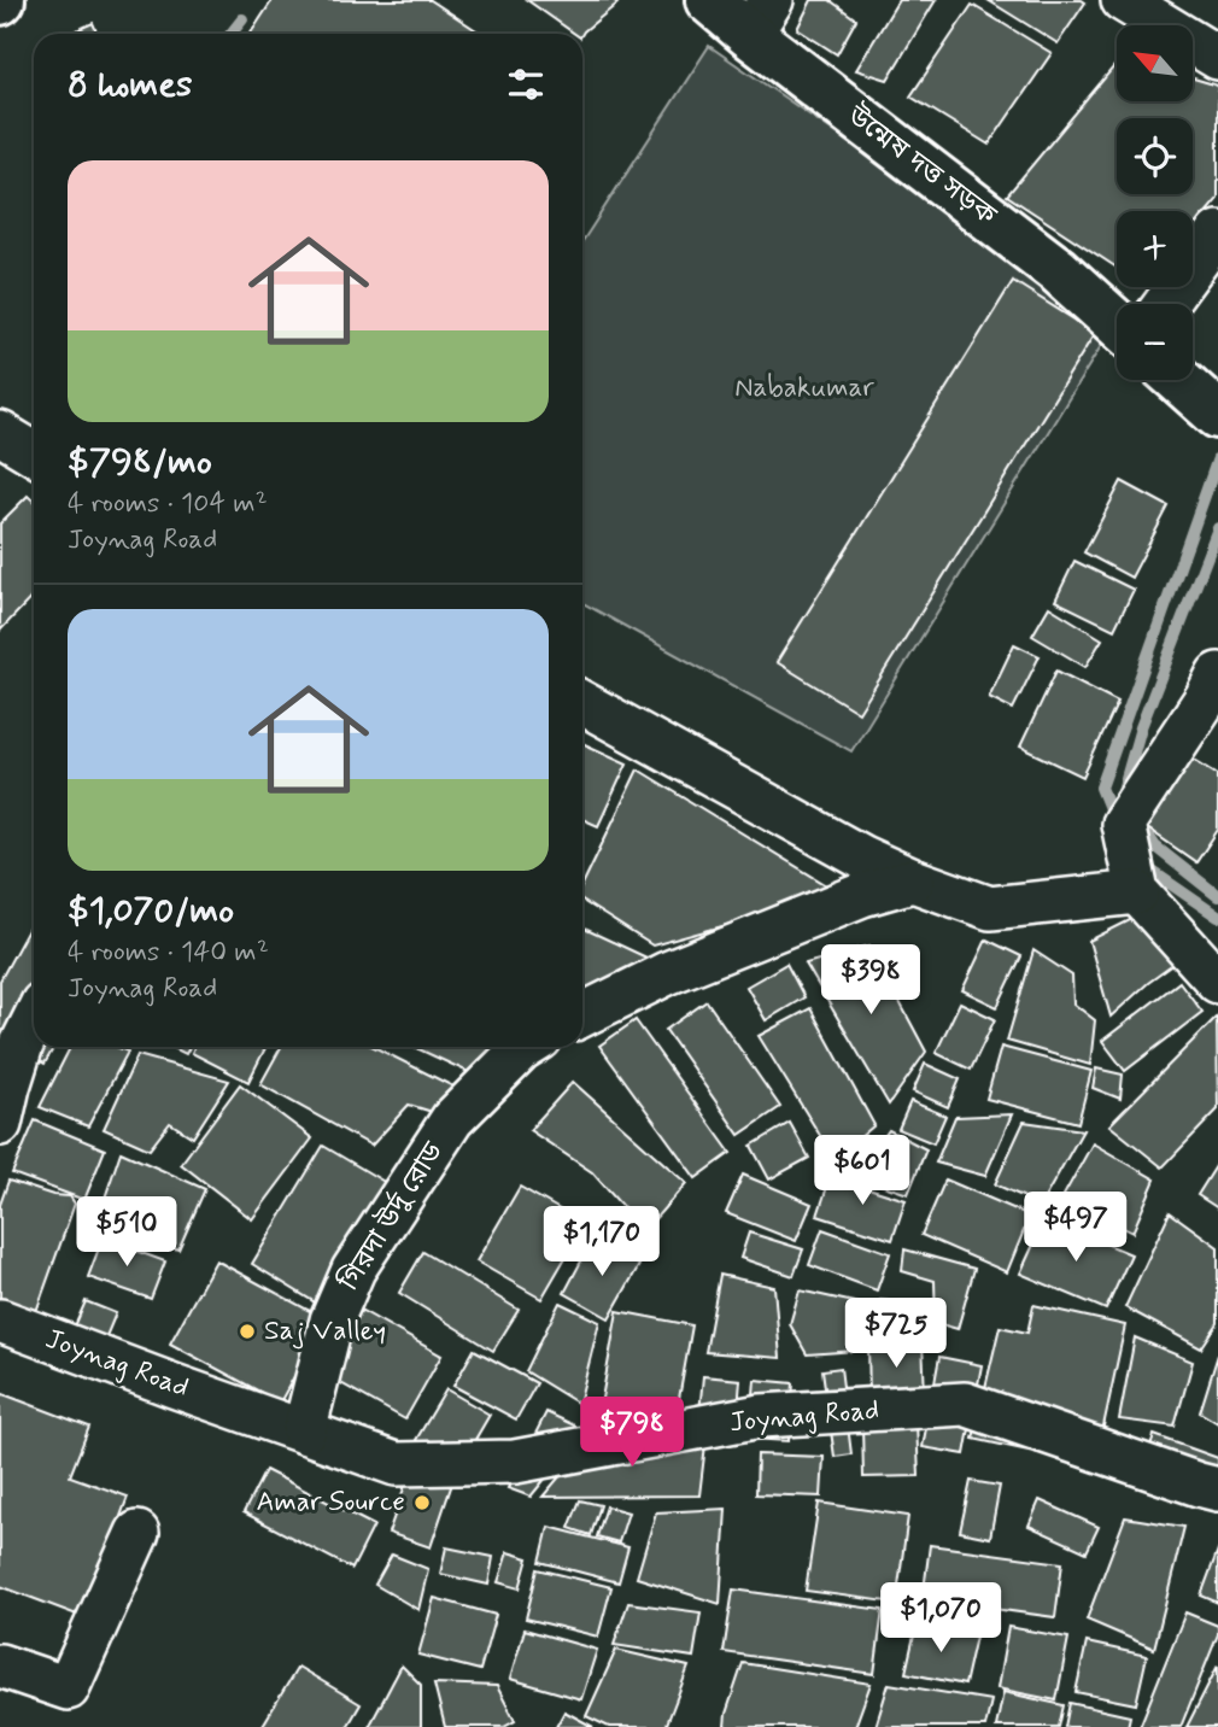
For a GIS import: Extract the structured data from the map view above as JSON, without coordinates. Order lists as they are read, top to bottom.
{
  "streets": {
    "main road": ["উন্মেষ দত্ত সড়ক"],
    "street": ["গিরদা উর্দু রোড", "Joynag Road"]
  },
  "crossings": [
    ["গিরদা উর্দু রোড", "Joynag Road"]
  ],
  "parks": ["Nabakumar"],
  "places": ["Saj Valley", "Amar Source"],
  "north": "top left",
  "page": {
    "map_buttons": ["+", "−"],
    "heading": "8 homes",
    "list": [
      {
        "name": "$798/mo",
        "note": "4 rooms · 104 m² · Joynag Road"
      },
      {
        "name": "$1,070/mo",
        "note": "4 rooms · 140 m² · Joynag Road"
      }
    ],
    "price": [
      "$398",
      "$601",
      "$497",
      "$510",
      "$1,170",
      "$725",
      "$798",
      "$1,070"
    ]
  }
}
